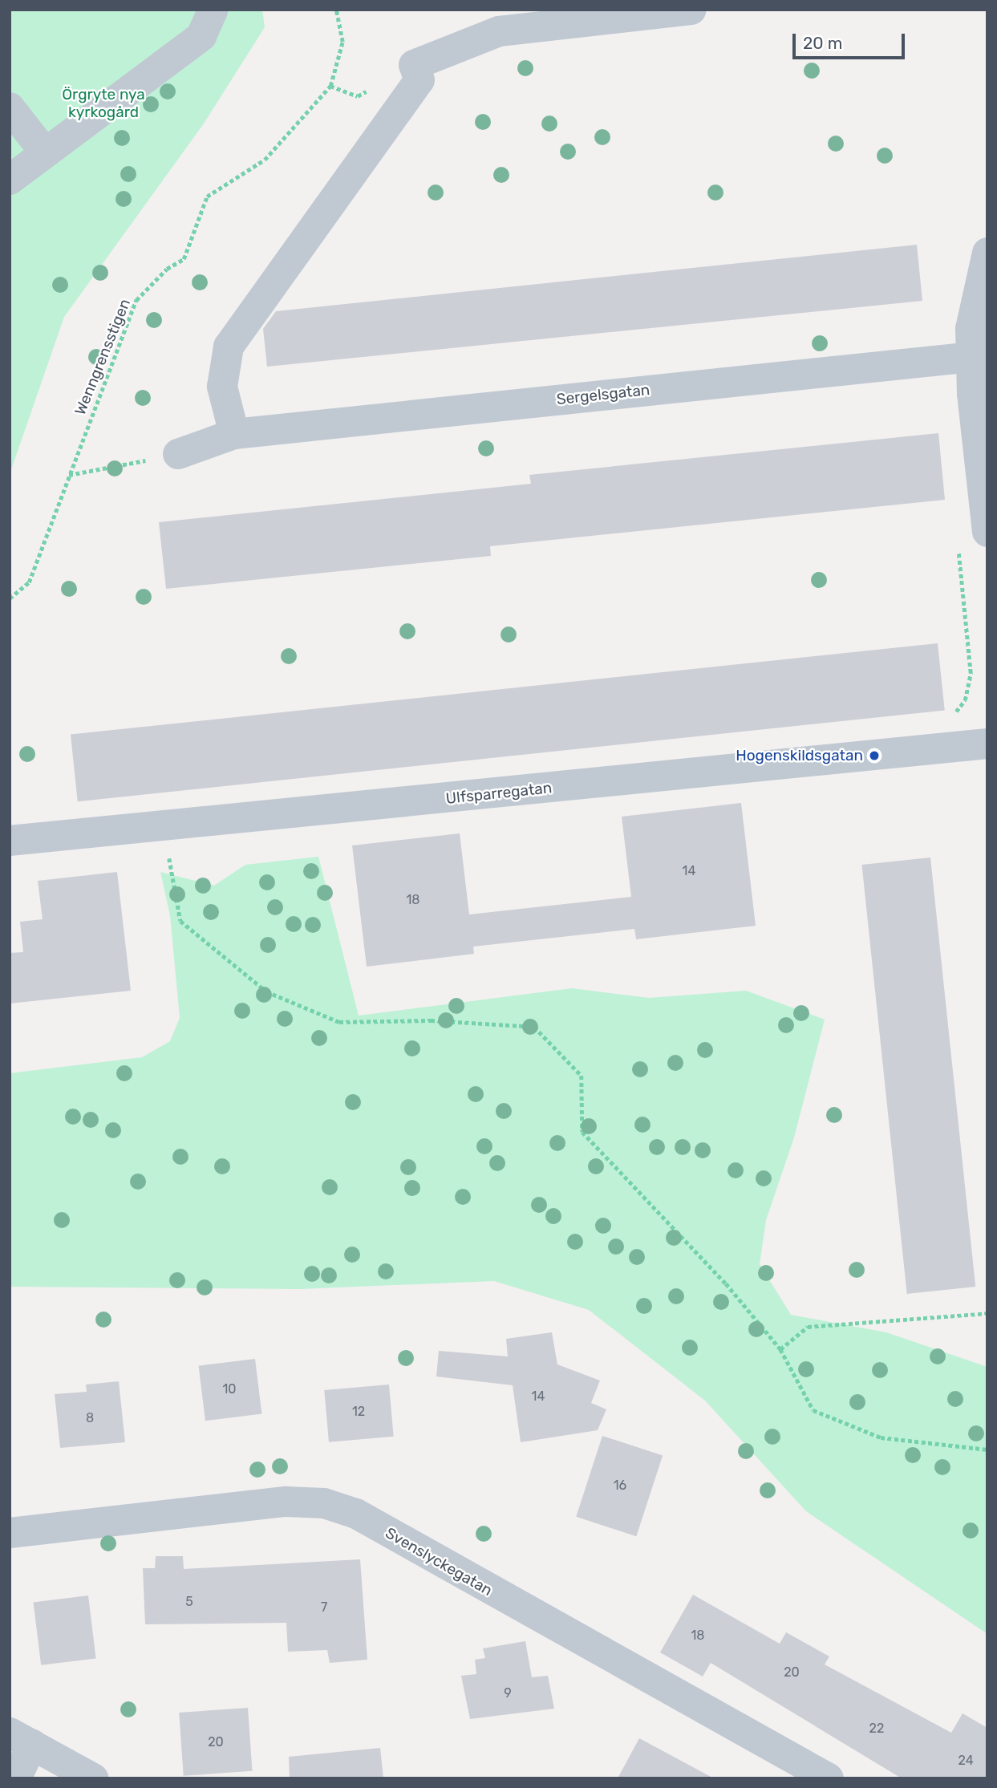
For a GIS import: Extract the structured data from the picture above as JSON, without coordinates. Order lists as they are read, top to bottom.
{
  "streets": {
    "street": ["Sergelsgatan", "Ulfsparregatan", "Svenslyckegatan"],
    "path": ["Wenngrensstigen"]
  },
  "parks": ["Örgryte nya kyrkogård"],
  "places": ["Hogenskildsgatan"],
  "house_numbers": [
    "14",
    "18",
    "10",
    "14",
    "12",
    "8",
    "16",
    "5",
    "7",
    "18",
    "20",
    "9",
    "22",
    "20",
    "24"
  ],
  "scale_bar": "20 m"
}
